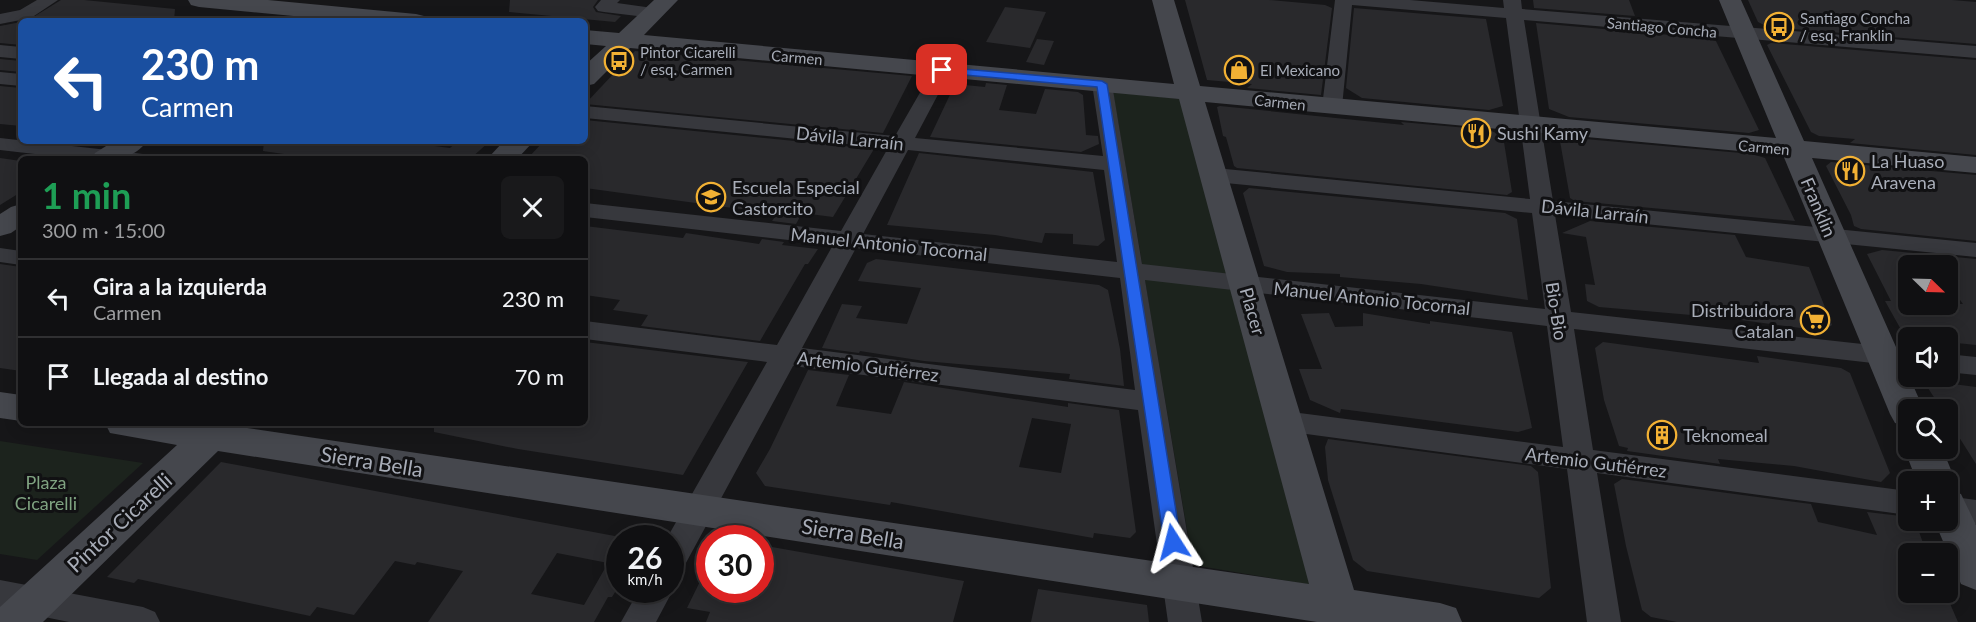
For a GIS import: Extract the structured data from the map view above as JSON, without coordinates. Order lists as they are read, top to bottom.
{
  "streets": {
    "main road": [
      "Carmen",
      "Franklin",
      "Placer",
      "Sierra Bella",
      "Pintor Cicarelli"
    ],
    "street": [
      "Santiago Concha",
      "Dávila Larraín",
      "Manuel Antonio Tocornal",
      "Bio-Bio",
      "Artemio Gutiérrez"
    ]
  },
  "crossings": [
    ["Santiago Concha", "Franklin"],
    ["Santiago Concha", "Bio-Bio"],
    ["Carmen", "Franklin"],
    ["Carmen", "Placer"],
    ["Carmen", "Bio-Bio"],
    ["Dávila Larraín", "Franklin"],
    ["Dávila Larraín", "Placer"],
    ["Dávila Larraín", "Bio-Bio"],
    ["Franklin", "Manuel Antonio Tocornal"],
    ["Manuel Antonio Tocornal", "Placer"],
    ["Manuel Antonio Tocornal", "Bio-Bio"],
    ["Placer", "Artemio Gutiérrez"],
    ["Placer", "Sierra Bella"],
    ["Bio-Bio", "Artemio Gutiérrez"],
    ["Sierra Bella", "Pintor Cicarelli"]
  ],
  "parks": ["Plaza Cicarelli"],
  "places": {
    "bus stop": ["Santiago Concha / esq. Franklin", "Pintor Cicarelli / esq. Carmen"],
    "shop": ["El Mexicano"],
    "restaurant": ["Sushi Kamy", "La Huaso Aravena"],
    "school or university": ["Escuela Especial Castorcito"],
    "supermarket": ["Distribuidora Catalan"],
    "building": ["Teknomeal"]
  },
  "north": "bottom right",
  "page": {
    "turn": ["230 m", "Carmen"],
    "heading": ["1 min", "300 m · 15:00"],
    "map_buttons": ["+", "−"],
    "list": [
      {
        "name": "Gira a la izquierda",
        "note": "Carmen",
        "value": "230 m"
      },
      {
        "name": "Llegada al destino",
        "value": "70 m"
      }
    ],
    "speed": "26 km/h",
    "limit": "30"
  }
}
